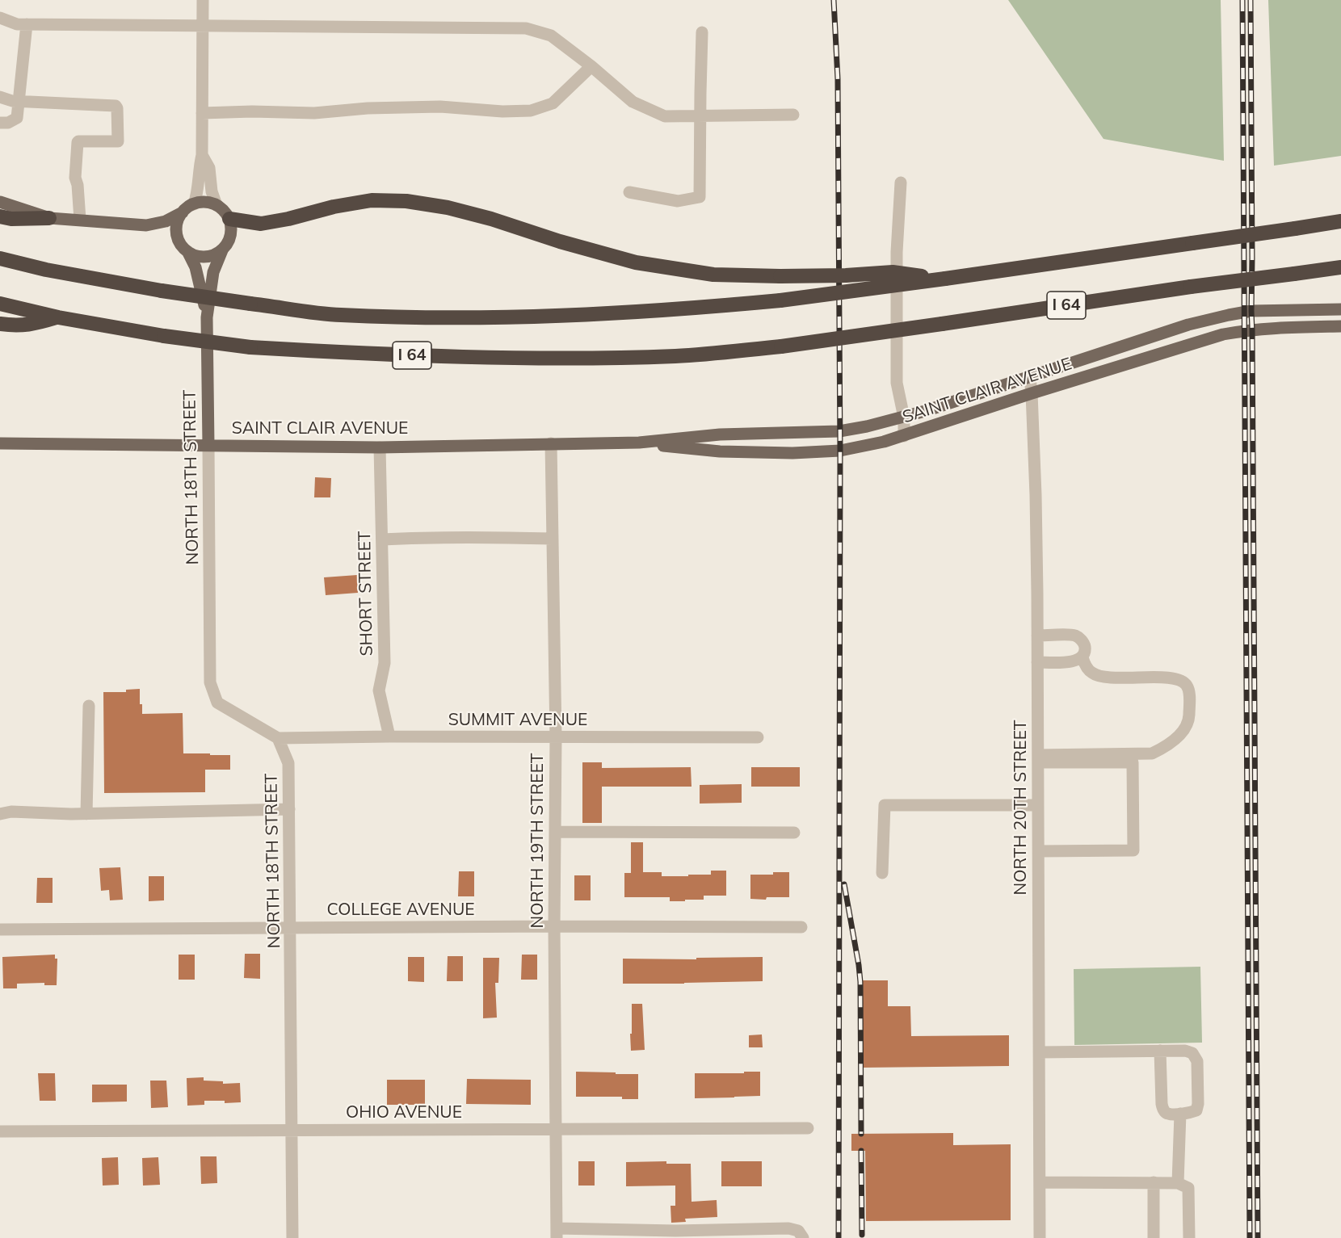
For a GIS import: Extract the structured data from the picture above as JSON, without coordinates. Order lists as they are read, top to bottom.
{
  "streets": {
    "highway": ["I 64"],
    "main road": ["SAINT CLAIR AVENUE", "NORTH 18TH STREET"],
    "street": [
      "SHORT STREET",
      "SUMMIT AVENUE",
      "NORTH 20TH STREET",
      "NORTH 19TH STREET",
      "COLLEGE AVENUE",
      "OHIO AVENUE"
    ]
  },
  "crossings": [
    ["SAINT CLAIR AVENUE", "NORTH 18TH STREET"],
    ["SAINT CLAIR AVENUE", "SHORT STREET"],
    ["SAINT CLAIR AVENUE", "NORTH 20TH STREET"],
    ["SAINT CLAIR AVENUE", "NORTH 19TH STREET"],
    ["NORTH 18TH STREET", "SUMMIT AVENUE"],
    ["NORTH 18TH STREET", "COLLEGE AVENUE"],
    ["NORTH 18TH STREET", "OHIO AVENUE"],
    ["SHORT STREET", "SUMMIT AVENUE"],
    ["SUMMIT AVENUE", "NORTH 19TH STREET"],
    ["NORTH 19TH STREET", "COLLEGE AVENUE"],
    ["NORTH 19TH STREET", "OHIO AVENUE"]
  ]
}
